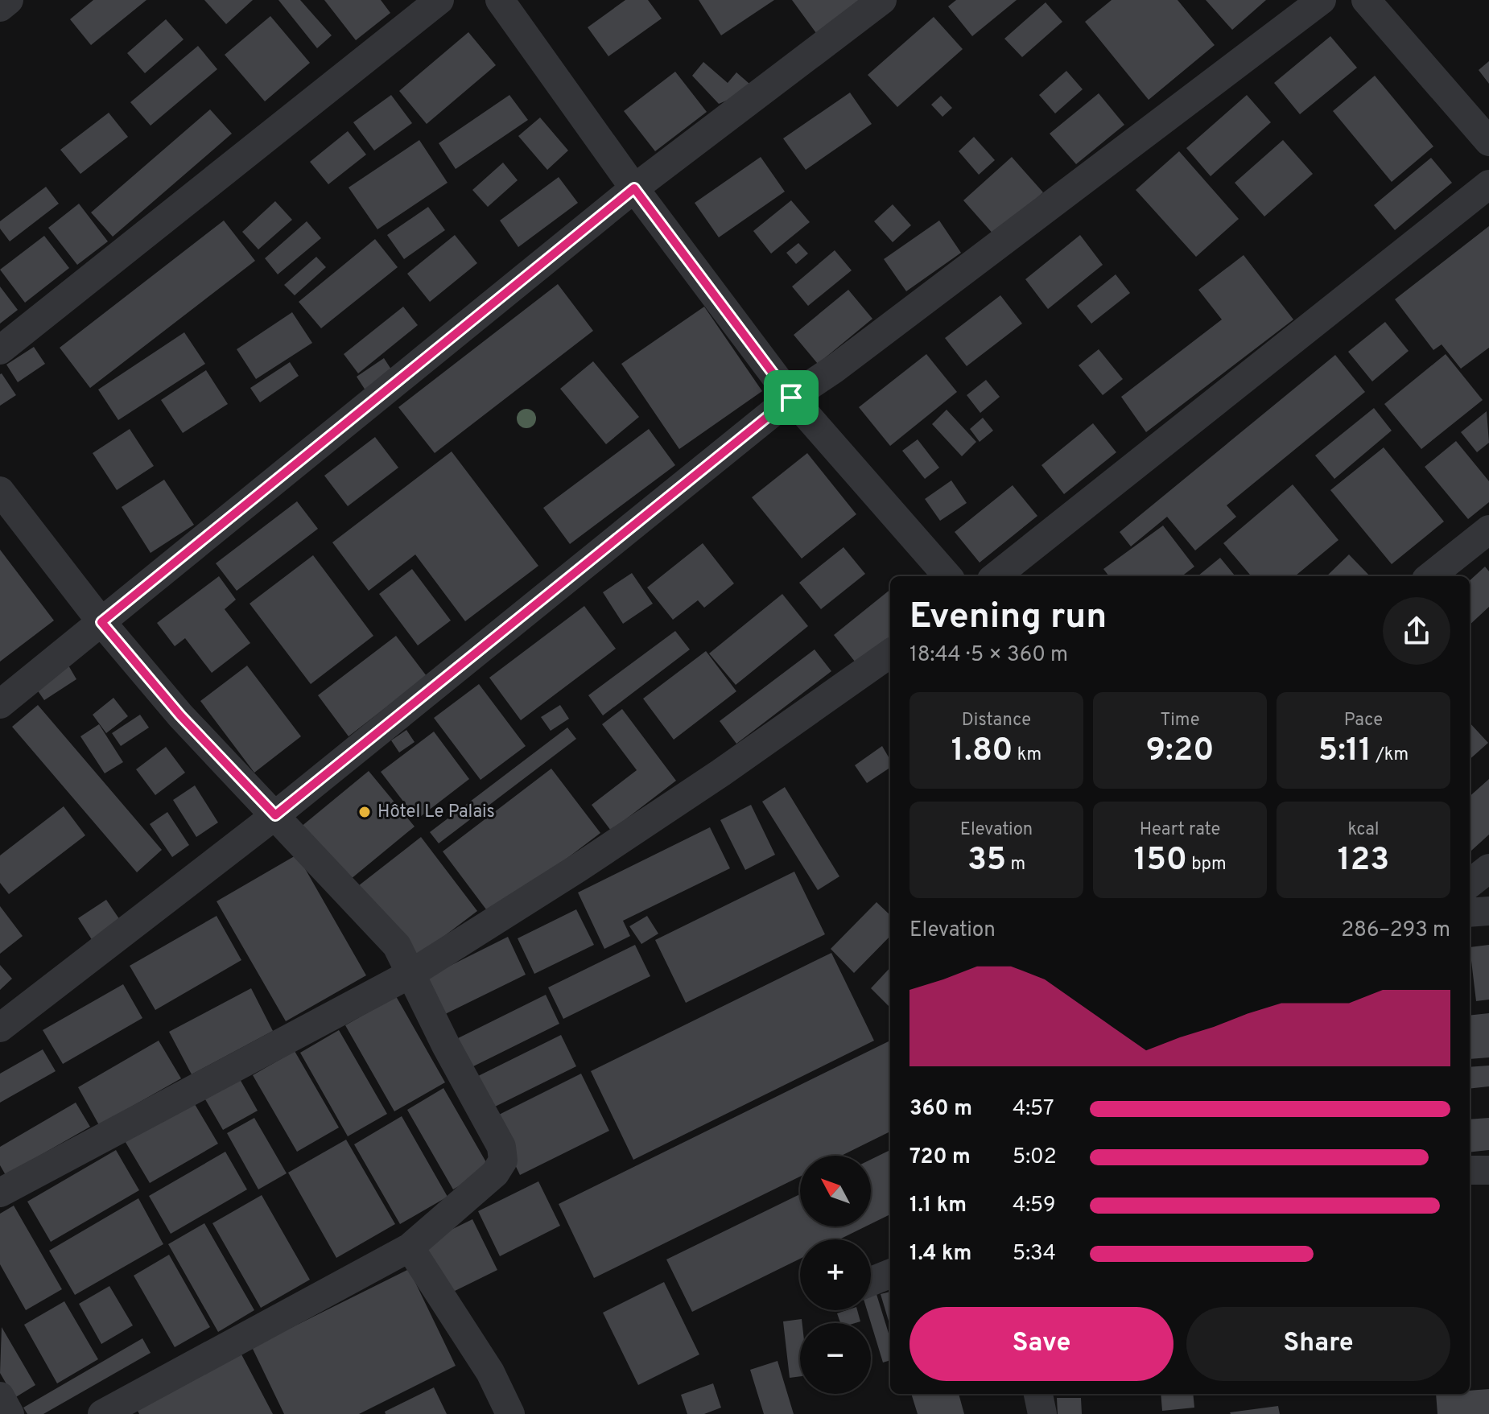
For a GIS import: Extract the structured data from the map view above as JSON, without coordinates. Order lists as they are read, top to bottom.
{
  "places": ["Hôtel Le Palais"],
  "north": "top left",
  "page": {
    "heading": ["Evening run", "18:44 · 5 × 360 m"],
    "stats": [
      ["Distance", "1.80 km"],
      ["Time", "9:20"],
      ["Pace", "5:11 /km"],
      ["Elevation", "35 m"],
      ["Heart rate", "150 bpm"],
      ["kcal", "123"]
    ],
    "chart": ["Elevation", "286–293 m"],
    "list": [
      {
        "name": "360 m",
        "note": "4:57"
      },
      {
        "name": "720 m",
        "note": "5:02"
      },
      {
        "name": "1.1 km",
        "note": "4:59"
      },
      {
        "name": "1.4 km",
        "note": "5:34"
      }
    ],
    "map_buttons": ["+", "−"],
    "buttons": ["Save", "Share"]
  }
}
